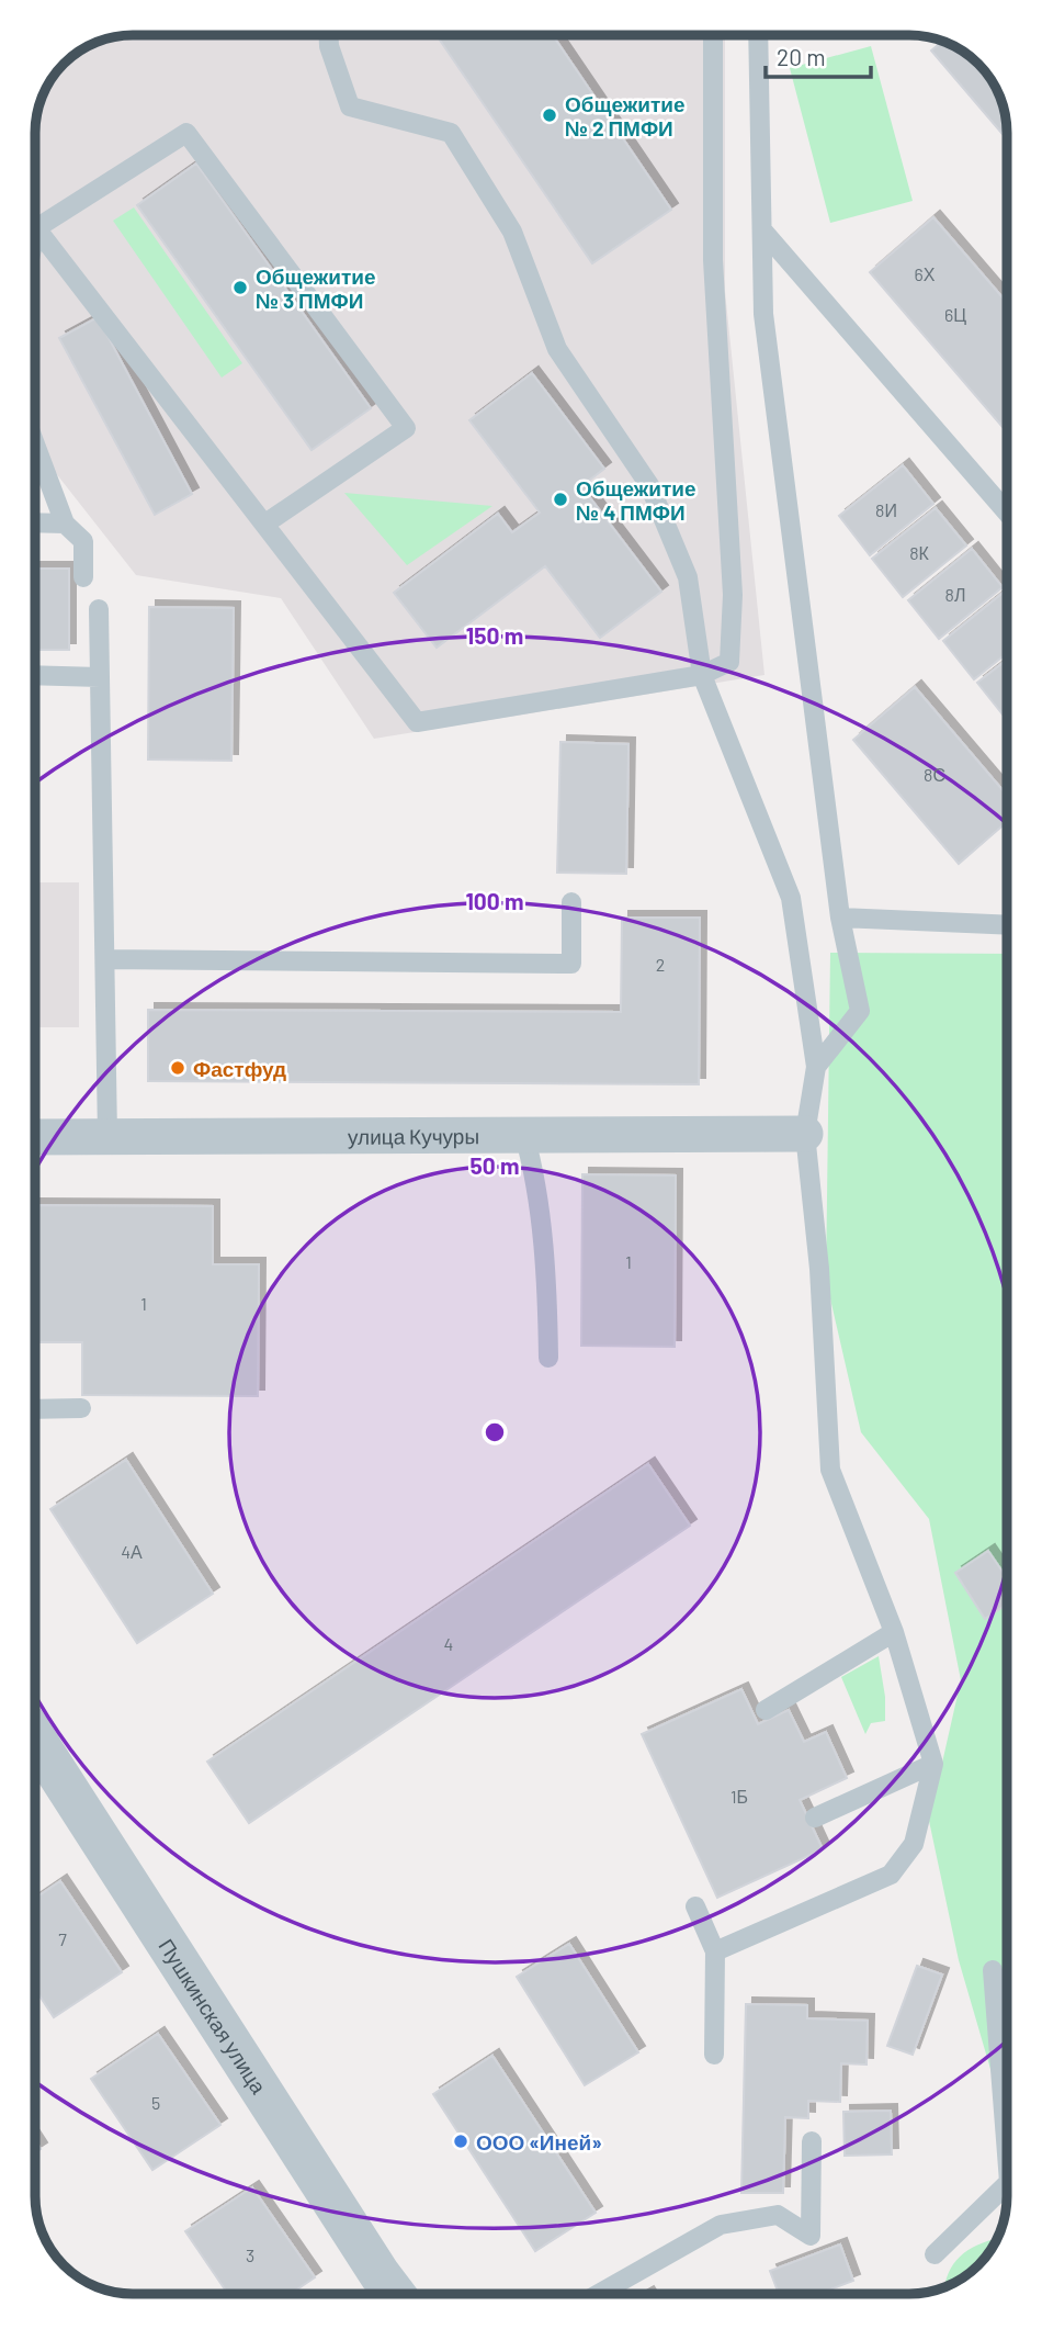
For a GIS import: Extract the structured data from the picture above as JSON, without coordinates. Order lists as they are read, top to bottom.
{
  "streets": {
    "street": ["улица Кучуры", "Пушкинская улица"]
  },
  "places": [
    "Общежитие № 2 ПМФИ",
    "Общежитие № 3 ПМФИ",
    "Общежитие № 4 ПМФИ",
    "Фастфуд",
    "ООО «Иней»"
  ],
  "house_numbers": [
    "6Х",
    "6Ц",
    "8И",
    "8К",
    "8Л",
    "8С",
    "2",
    "1",
    "1",
    "4А",
    "4",
    "1Б",
    "7",
    "5",
    "3"
  ],
  "scale_bar": "20 m",
  "rings": ["150 m", "100 m", "50 m"]
}
